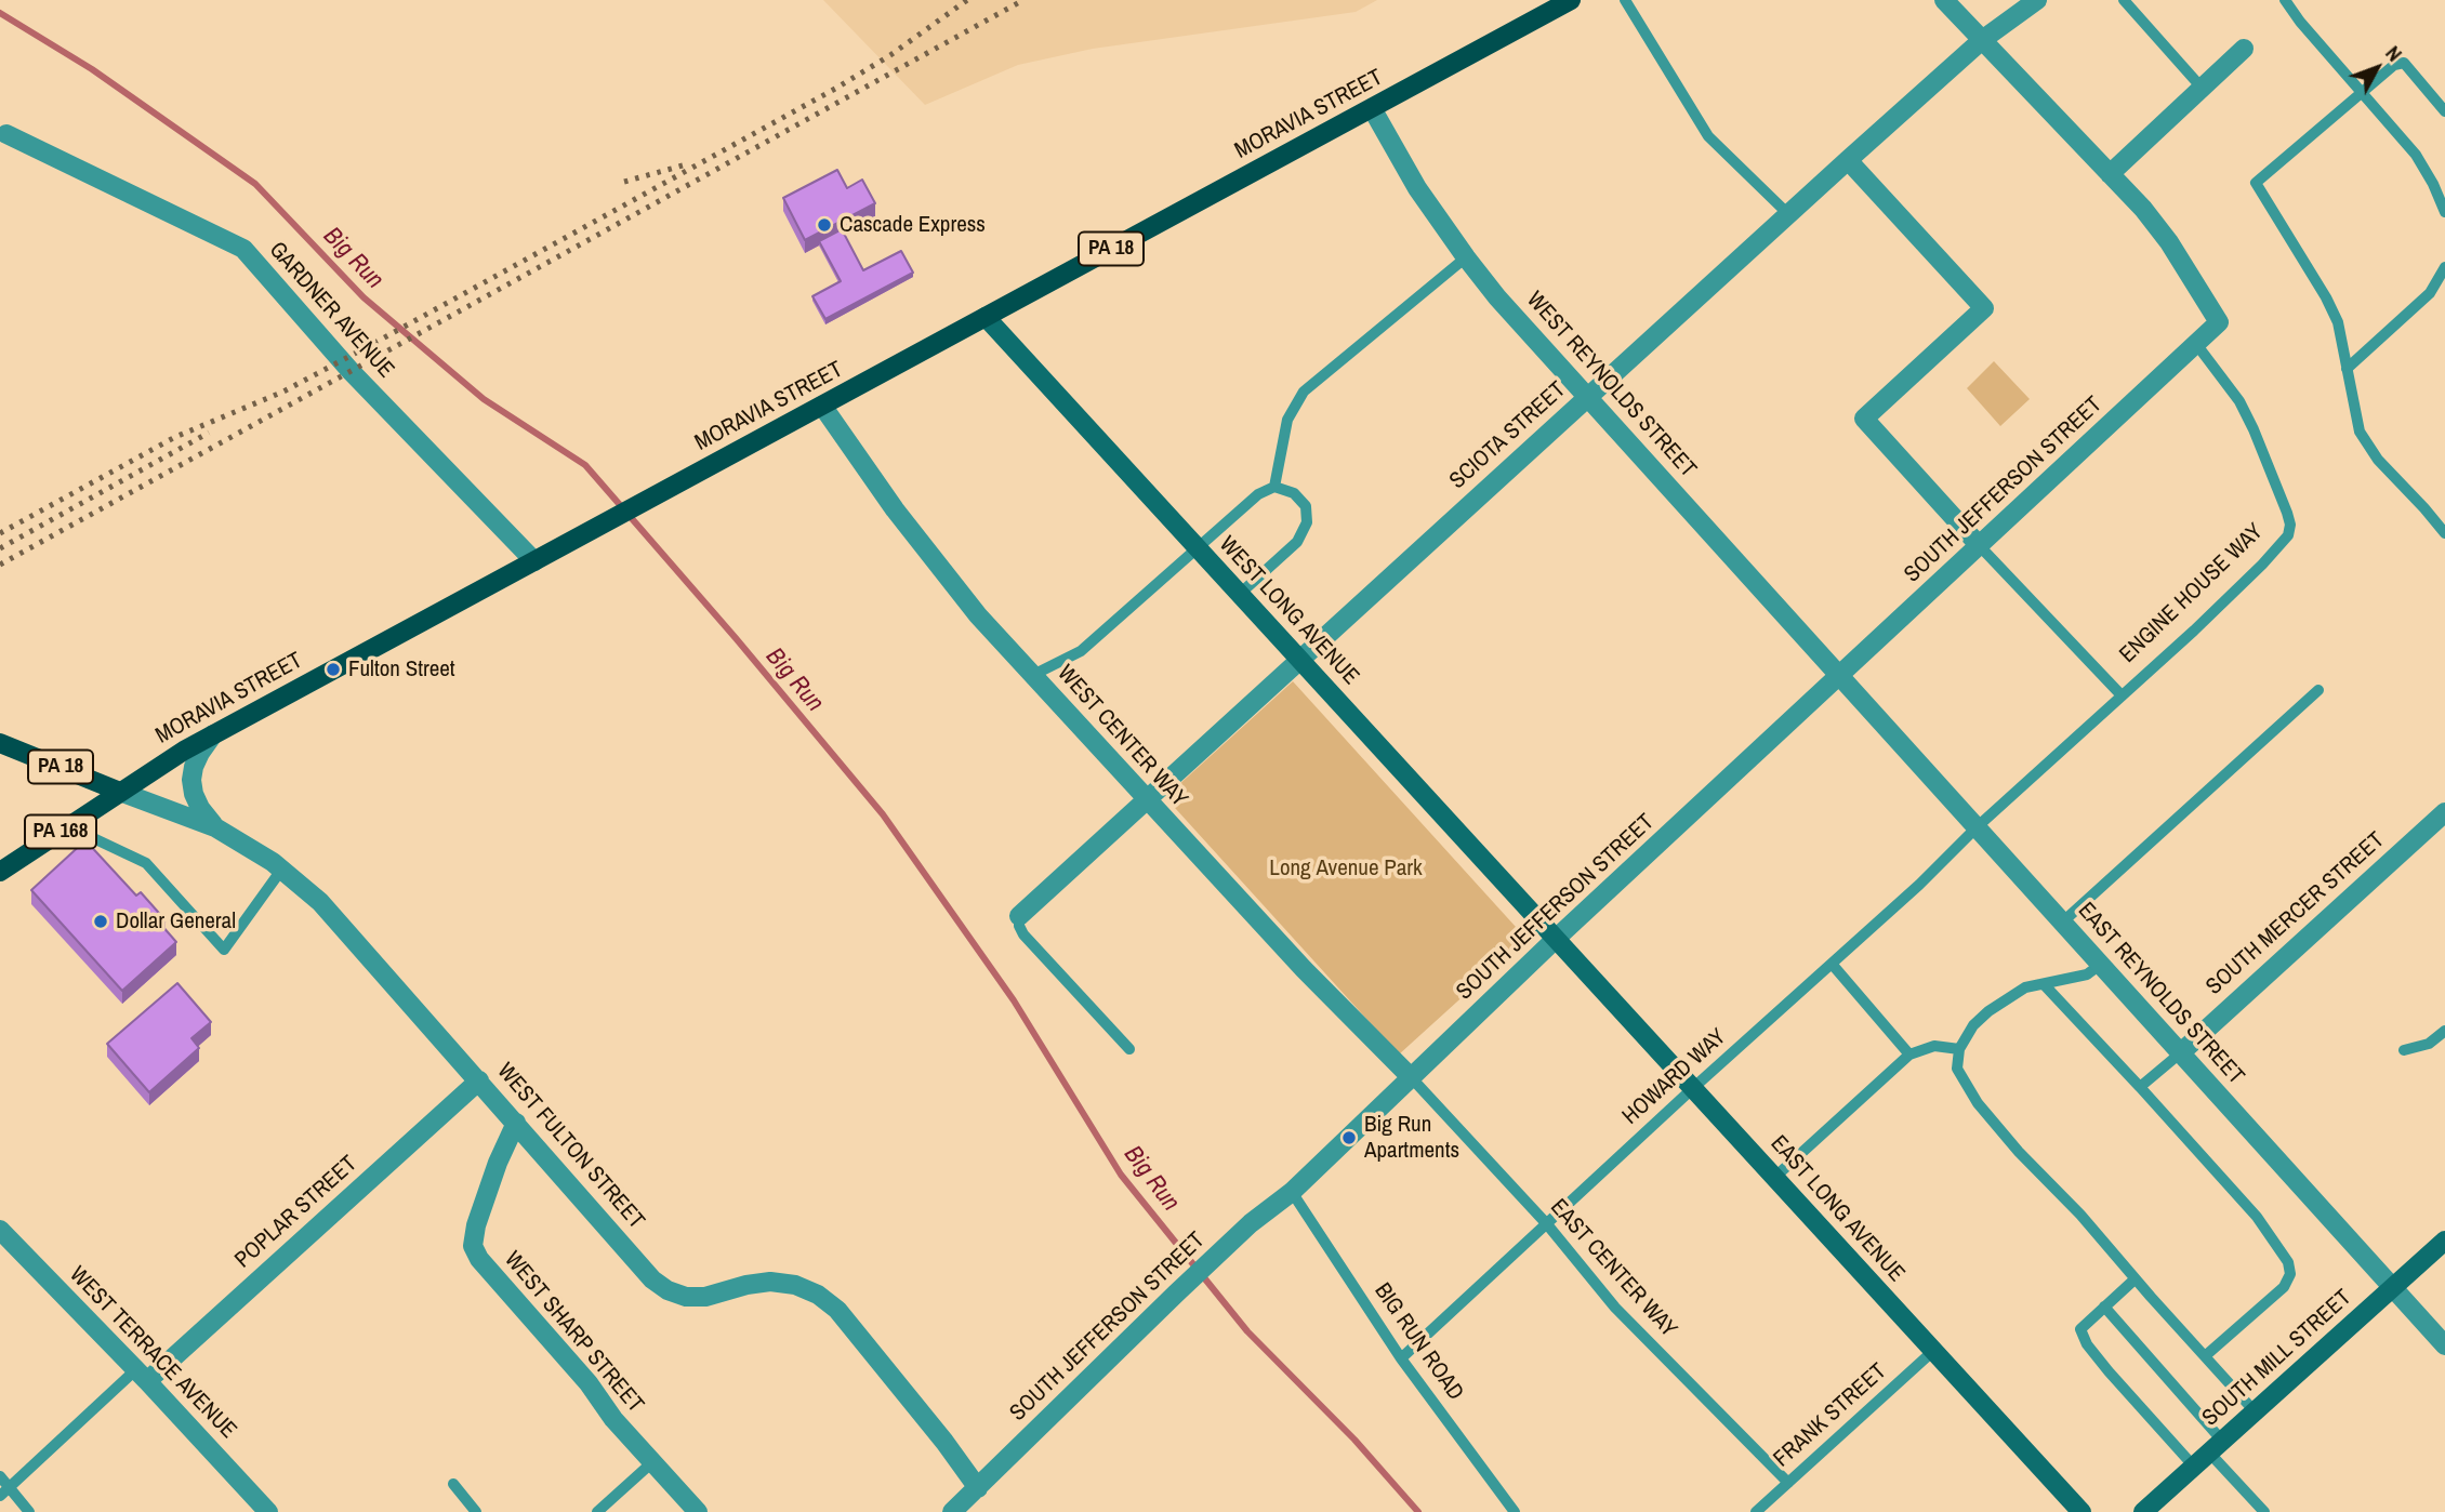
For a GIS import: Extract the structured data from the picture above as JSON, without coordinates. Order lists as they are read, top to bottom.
{
  "streets": {
    "main road": ["MORAVIA STREET", "PA 18", "PA 168"],
    "street": [
      "GARDNER AVENUE",
      "WEST REYNOLDS STREET",
      "SCIOTA STREET",
      "SOUTH JEFFERSON STREET",
      "WEST LONG AVENUE",
      "WEST CENTER WAY",
      "SOUTH MERCER STREET",
      "EAST REYNOLDS STREET",
      "WEST FULTON STREET",
      "EAST LONG AVENUE",
      "POPLAR STREET",
      "WEST SHARP STREET",
      "WEST TERRACE AVENUE",
      "SOUTH MILL STREET"
    ],
    "lane": [
      "ENGINE HOUSE WAY",
      "HOWARD WAY",
      "EAST CENTER WAY",
      "BIG RUN ROAD",
      "FRANK STREET"
    ]
  },
  "crossings": [
    ["MORAVIA STREET", "PA 18"],
    ["MORAVIA STREET", "GARDNER AVENUE"],
    ["MORAVIA STREET", "WEST REYNOLDS STREET"],
    ["MORAVIA STREET", "WEST LONG AVENUE"],
    ["MORAVIA STREET", "WEST CENTER WAY"],
    ["MORAVIA STREET", "WEST FULTON STREET"],
    ["PA 18", "WEST FULTON STREET"],
    ["WEST REYNOLDS STREET", "SCIOTA STREET"],
    ["WEST REYNOLDS STREET", "SOUTH JEFFERSON STREET"],
    ["WEST REYNOLDS STREET", "EAST REYNOLDS STREET"],
    ["SCIOTA STREET", "WEST LONG AVENUE"],
    ["SCIOTA STREET", "WEST CENTER WAY"],
    ["SOUTH JEFFERSON STREET", "ENGINE HOUSE WAY"],
    ["SOUTH JEFFERSON STREET", "WEST LONG AVENUE"],
    ["SOUTH JEFFERSON STREET", "WEST CENTER WAY"],
    ["SOUTH JEFFERSON STREET", "EAST REYNOLDS STREET"],
    ["SOUTH JEFFERSON STREET", "WEST FULTON STREET"],
    ["SOUTH JEFFERSON STREET", "EAST LONG AVENUE"],
    ["SOUTH JEFFERSON STREET", "EAST CENTER WAY"],
    ["SOUTH JEFFERSON STREET", "BIG RUN ROAD"],
    ["ENGINE HOUSE WAY", "EAST REYNOLDS STREET"],
    ["ENGINE HOUSE WAY", "HOWARD WAY"],
    ["WEST LONG AVENUE", "EAST LONG AVENUE"],
    ["WEST CENTER WAY", "EAST CENTER WAY"],
    ["SOUTH MERCER STREET", "EAST REYNOLDS STREET"],
    ["EAST REYNOLDS STREET", "HOWARD WAY"],
    ["EAST REYNOLDS STREET", "SOUTH MILL STREET"],
    ["HOWARD WAY", "EAST LONG AVENUE"],
    ["HOWARD WAY", "EAST CENTER WAY"],
    ["HOWARD WAY", "BIG RUN ROAD"],
    ["WEST FULTON STREET", "POPLAR STREET"],
    ["WEST FULTON STREET", "WEST SHARP STREET"],
    ["EAST LONG AVENUE", "FRANK STREET"],
    ["POPLAR STREET", "WEST TERRACE AVENUE"],
    ["EAST CENTER WAY", "FRANK STREET"]
  ],
  "water": ["Big Run"],
  "parks": ["Long Avenue Park"],
  "places": [
    "Cascade Express",
    "Fulton Street",
    "Dollar General",
    "Big Run Apartments"
  ],
  "north": "top right"
}
